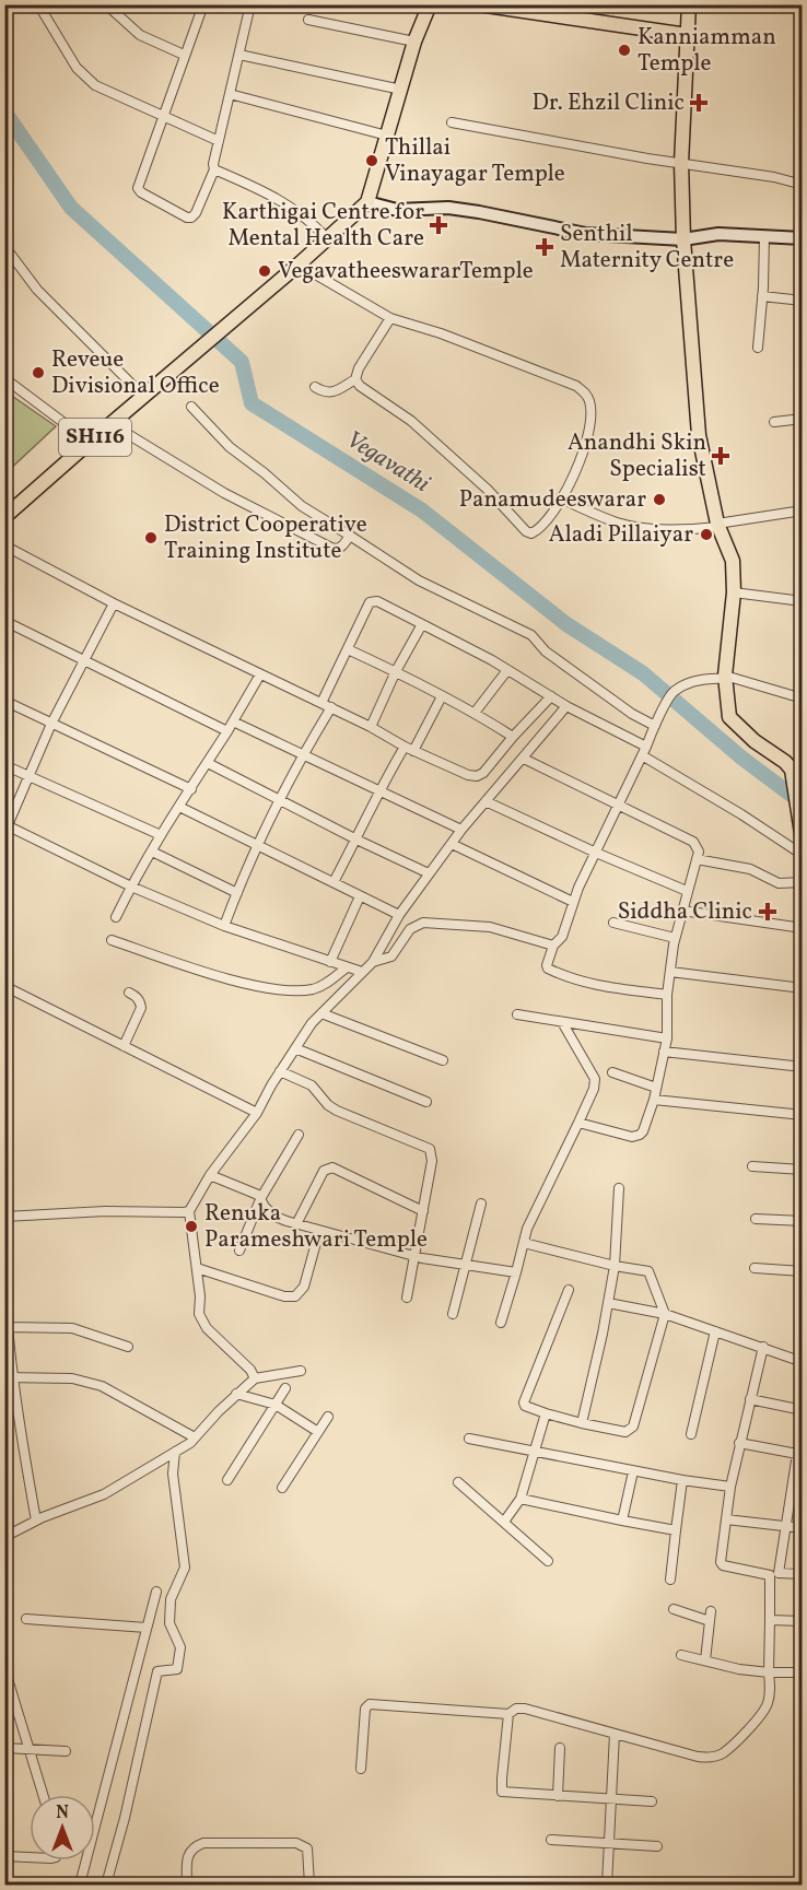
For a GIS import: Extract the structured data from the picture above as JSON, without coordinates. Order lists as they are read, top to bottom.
{
  "streets": {
    "main road": ["SH116"]
  },
  "water": ["Vegavathi"],
  "places": {
    "other": [
      "Kanniamman Temple",
      "Thillai Vinayagar Temple",
      "VegavatheeswararTemple",
      "Reveue Divisional Office",
      "Panamudeeswarar",
      "Aladi Pillaiyar",
      "District Cooperative Training Institute",
      "Renuka Parameshwari Temple"
    ],
    "health": [
      "Dr. Ehzil Clinic",
      "Karthigai Centre for Mental Health Care",
      "Senthil Maternity Centre",
      "Anandhi Skin Specialist",
      "Siddha Clinic"
    ]
  },
  "north": "top"
}
